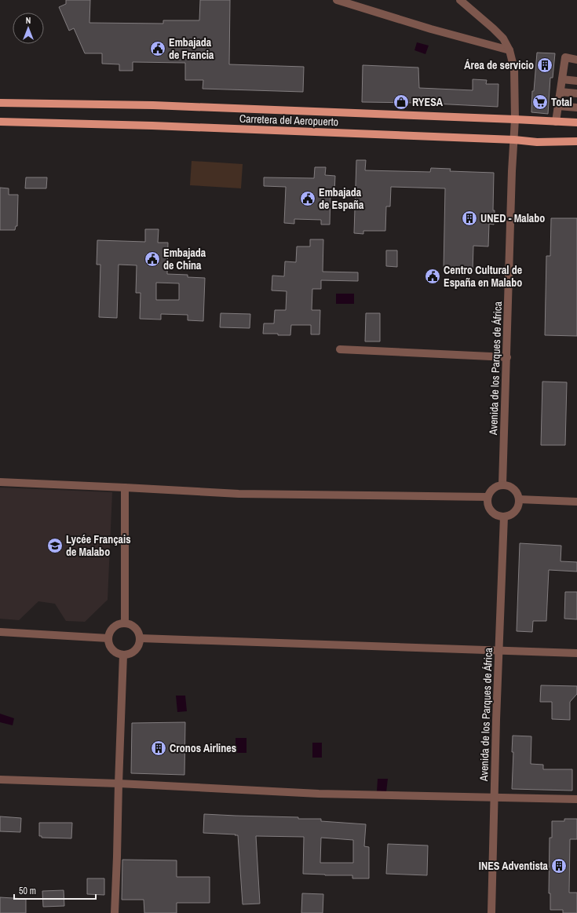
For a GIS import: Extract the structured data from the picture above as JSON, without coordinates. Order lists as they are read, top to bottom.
{
  "streets": {
    "main road": ["Carretera del Aeropuerto"],
    "street": ["Avenida de los Parques de África"]
  },
  "crossings": [
    ["Carretera del Aeropuerto", "Avenida de los Parques de África"]
  ],
  "places": {
    "public building": [
      "Embajada de Francia",
      "Embajada de España",
      "Embajada de China",
      "Centro Cultural de España en Malabo"
    ],
    "building": [
      "Área de servicio",
      "UNED - Malabo",
      "Cronos Airlines",
      "INES Adventista"
    ],
    "shop": ["RYESA"],
    "supermarket": ["Total"],
    "school or university": ["Lycée Français de Malabo"]
  },
  "scale_bar": "50 m",
  "north": "top"
}
